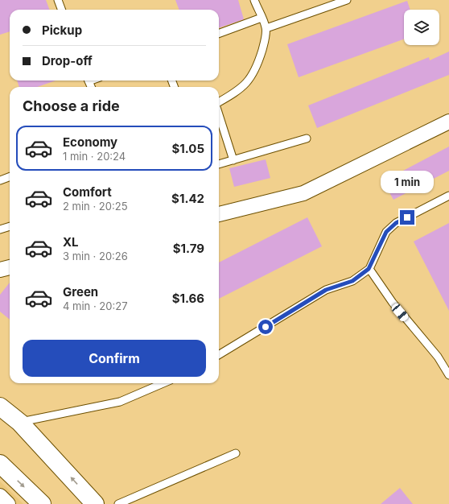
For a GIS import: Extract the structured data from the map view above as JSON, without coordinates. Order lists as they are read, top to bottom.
{
  "page": {
    "banner": ["Pickup", "Drop-off"],
    "heading": "Choose a ride",
    "list": [
      {
        "name": "Economy",
        "note": "1 min · 20:24",
        "value": "$1.05"
      },
      {
        "name": "Comfort",
        "note": "2 min · 20:25",
        "value": "$1.42"
      },
      {
        "name": "XL",
        "note": "3 min · 20:26",
        "value": "$1.79"
      },
      {
        "name": "Green",
        "note": "4 min · 20:27",
        "value": "$1.66"
      }
    ],
    "bubble": "1 min",
    "buttons": "Confirm"
  }
}
